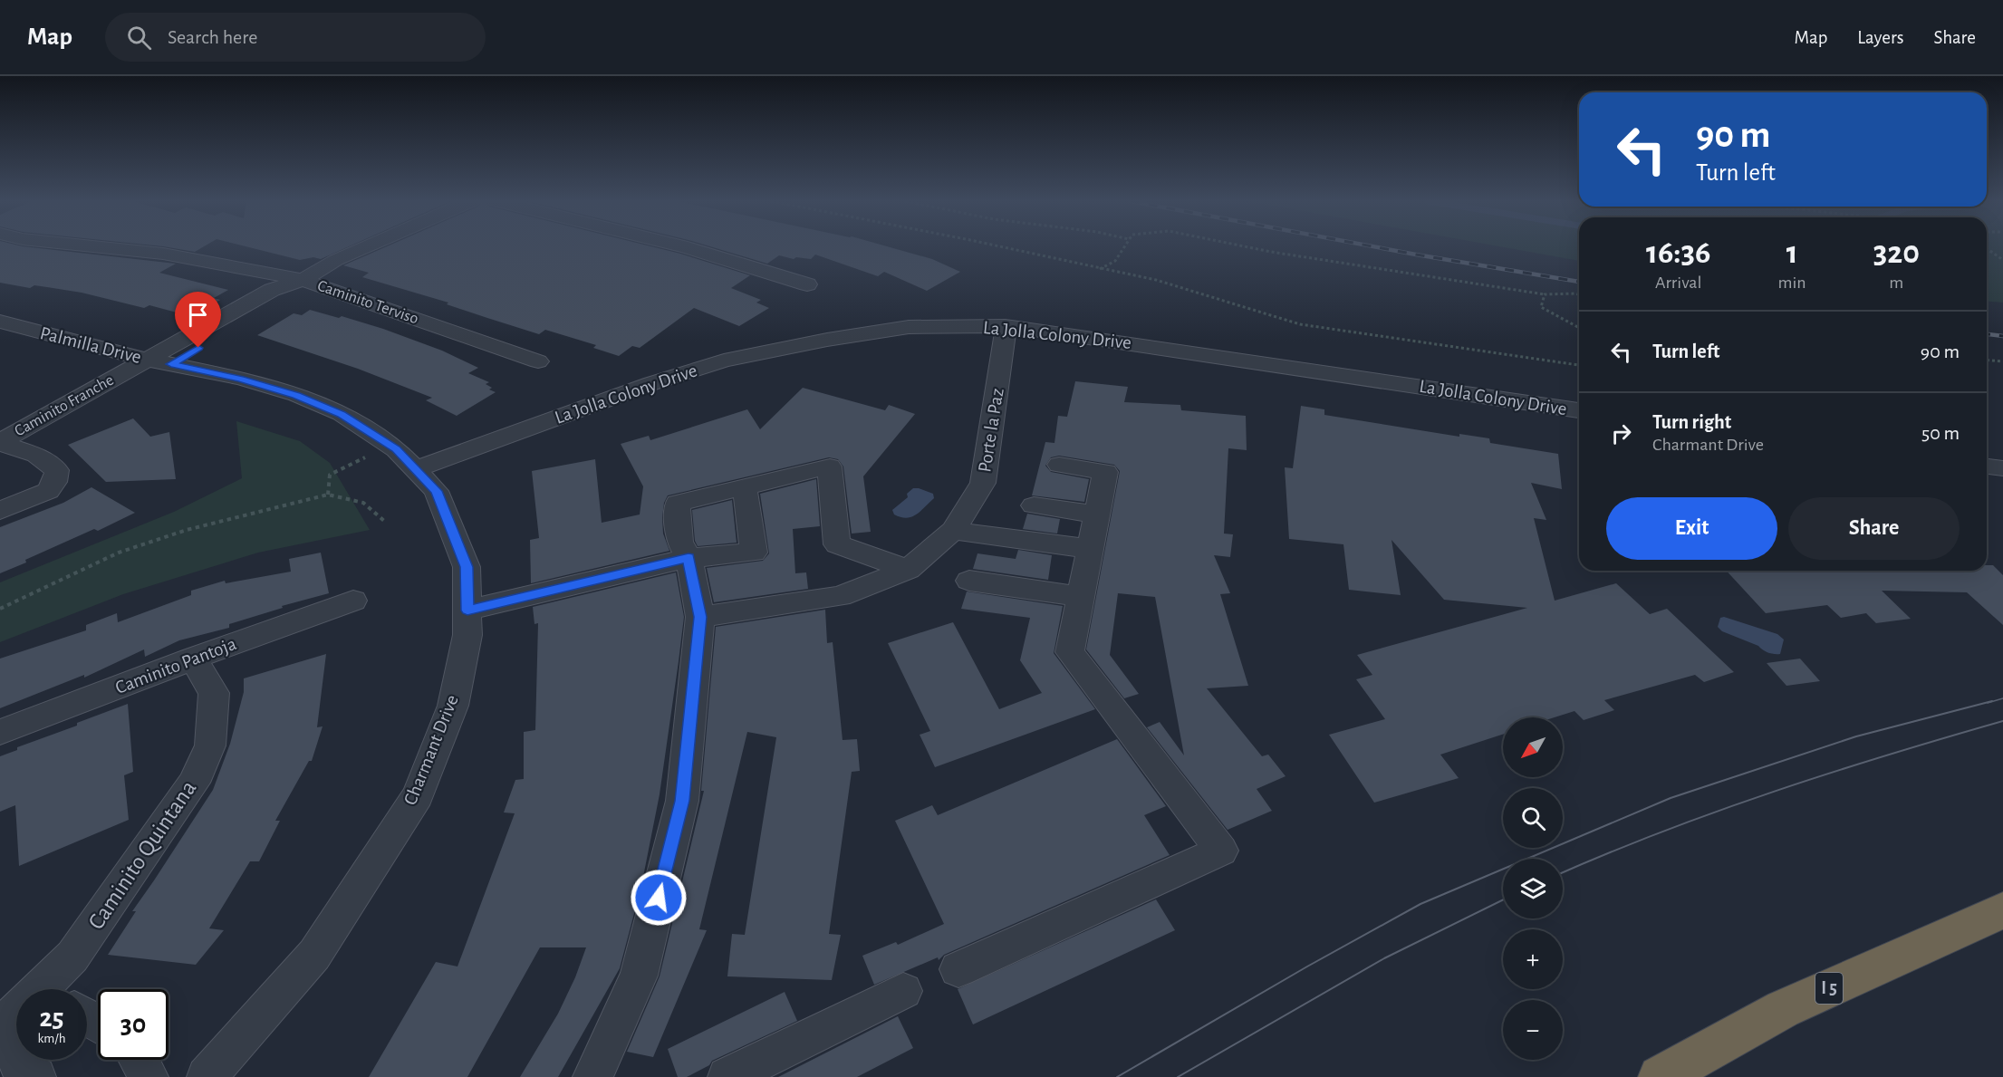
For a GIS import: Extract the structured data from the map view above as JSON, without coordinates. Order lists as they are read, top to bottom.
{
  "streets": {
    "highway": ["I 5"],
    "street": [
      "Caminito Terviso",
      "La Jolla Colony Drive",
      "Palmilla Drive",
      "Caminito Franche",
      "Porte la Paz",
      "Caminito Pantoja",
      "Charmant Drive",
      "Caminito Quintana"
    ]
  },
  "crossings": [
    ["Caminito Terviso", "Caminito Franche"],
    ["La Jolla Colony Drive", "Palmilla Drive"],
    ["La Jolla Colony Drive", "Porte la Paz"],
    ["La Jolla Colony Drive", "Charmant Drive"],
    ["Palmilla Drive", "Caminito Franche"],
    ["Palmilla Drive", "Charmant Drive"],
    ["Caminito Pantoja", "Caminito Quintana"]
  ],
  "north": "bottom left",
  "page": {
    "header": "Map",
    "search": "Search here",
    "nav": ["Map", "Layers", "Share"],
    "turn": ["90 m", "Turn left"],
    "eta": [
      "16:36",
      "Arrival",
      "1",
      "min",
      "320",
      "m"
    ],
    "list": [
      {
        "name": "Turn left",
        "value": "90 m"
      },
      {
        "name": "Turn right",
        "note": "Charmant Drive",
        "value": "50 m"
      }
    ],
    "buttons": ["Exit", "Share"],
    "map_buttons": ["+", "−"],
    "speed": "25 km/h",
    "limit": "30"
  }
}
